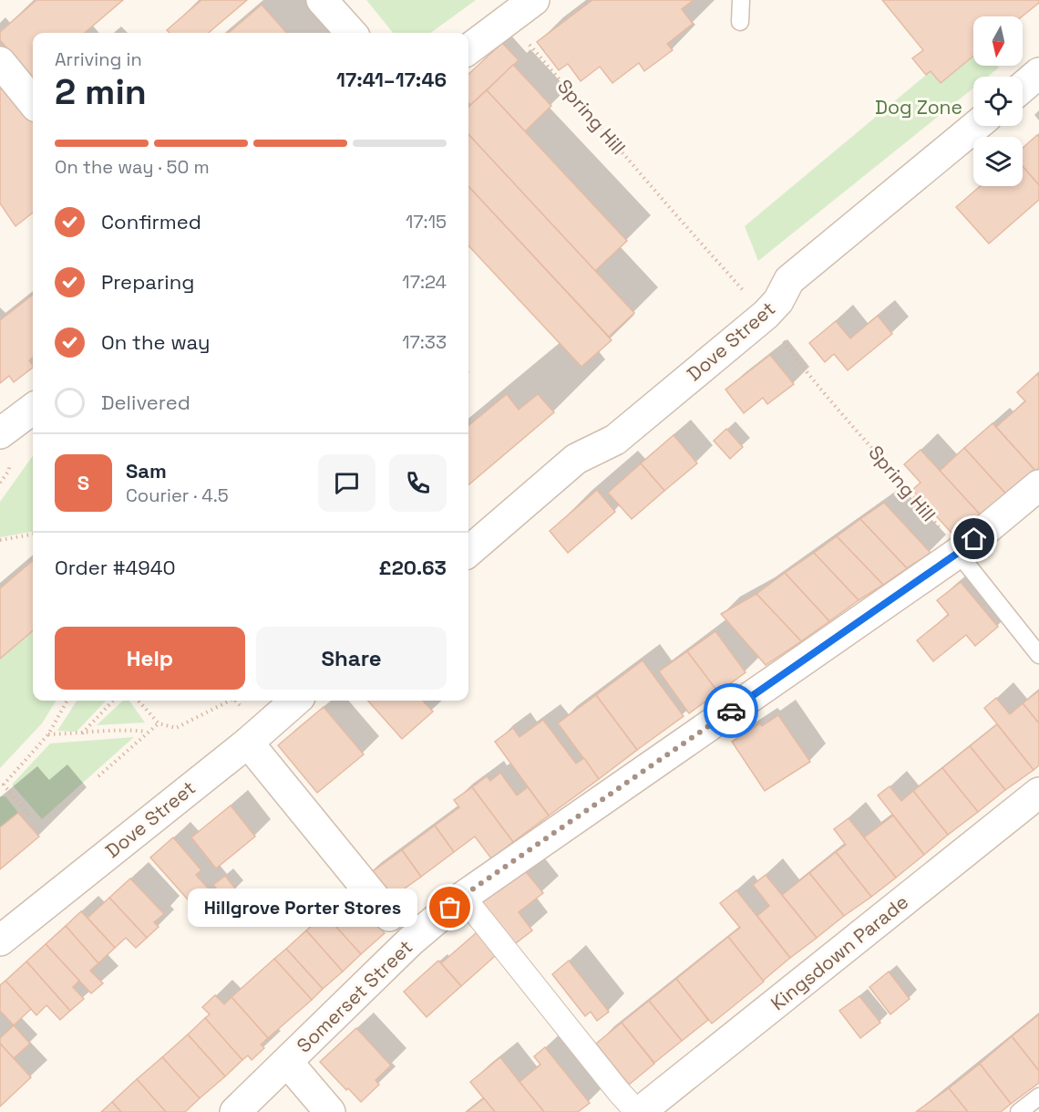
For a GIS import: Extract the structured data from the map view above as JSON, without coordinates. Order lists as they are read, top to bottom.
{
  "streets": {
    "street": ["Dove Street", "Kingsdown Parade", "Somerset Street"],
    "path": ["Spring Hill"]
  },
  "crossings": [
    ["Spring Hill", "Somerset Street"]
  ],
  "parks": ["Dog Zone"],
  "places": ["Hillgrove Porter Stores"],
  "north": "bottom",
  "page": {
    "heading": ["2 min", "Arriving in", "17:41–17:46"],
    "panel": [
      "Sam",
      "Courier · 4.5",
      "Order #4940",
      "£20.63"
    ],
    "bar": "On the way · 50 m",
    "list": [
      ["Confirmed", "17:15"],
      ["Preparing", "17:24"],
      ["On the way", "17:33"],
      "Delivered"
    ],
    "round": "S",
    "buttons": ["Help", "Share"],
    "bubble": "Hillgrove Porter Stores"
  }
}
